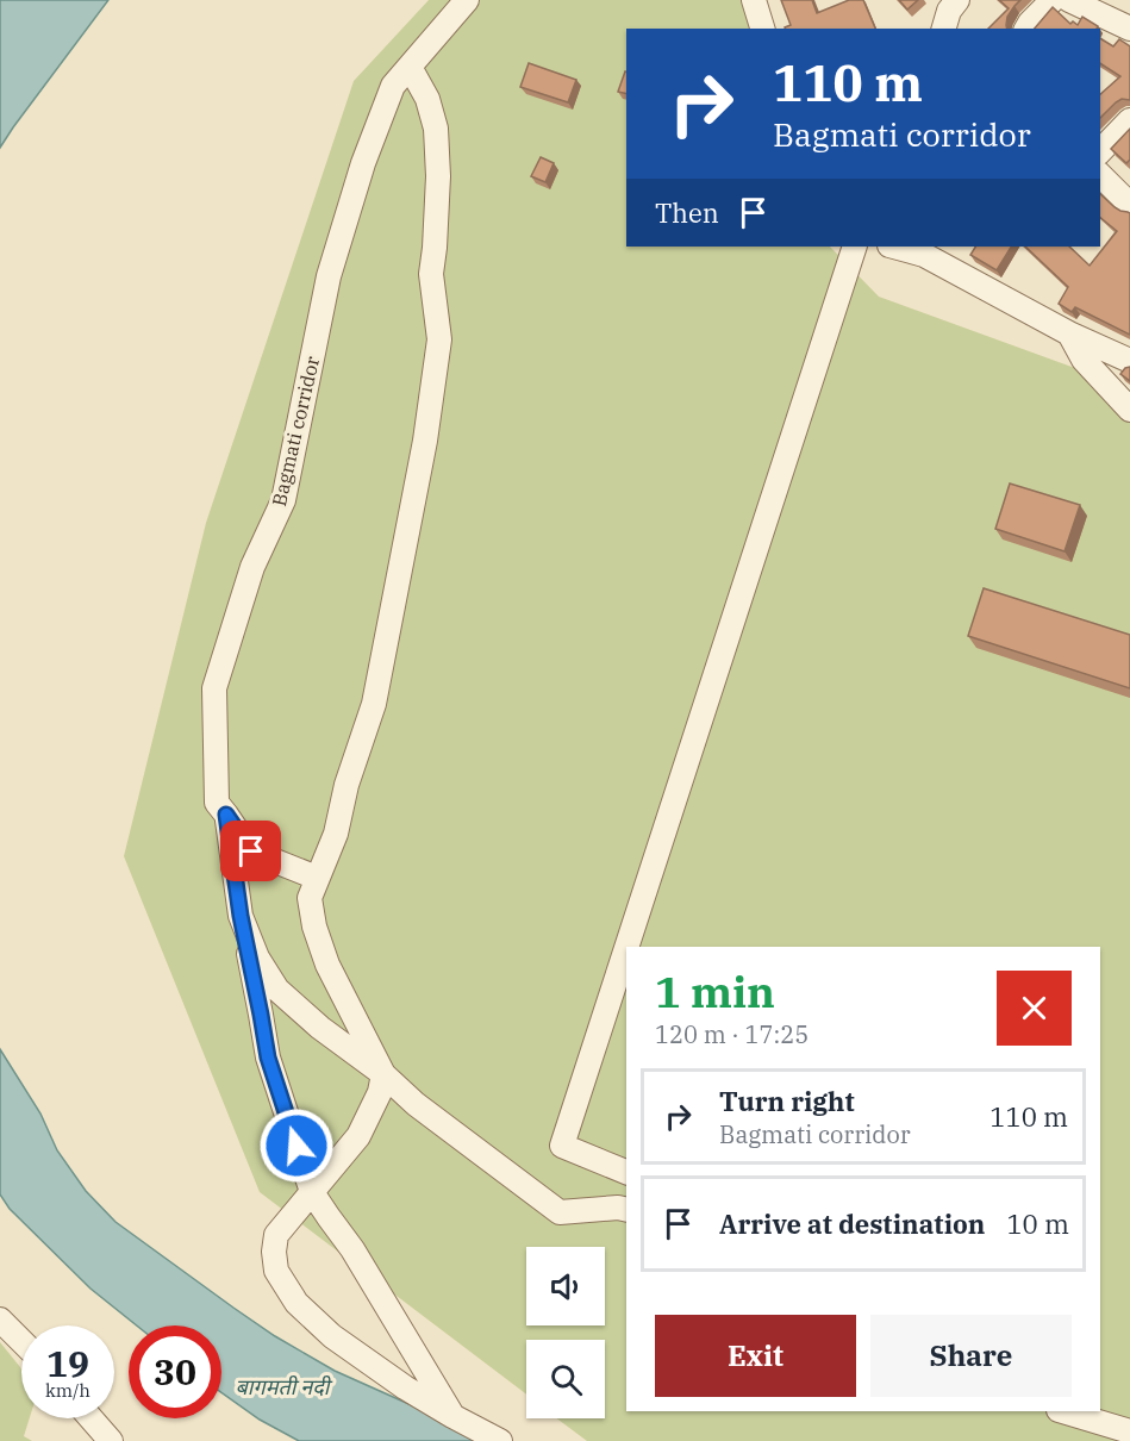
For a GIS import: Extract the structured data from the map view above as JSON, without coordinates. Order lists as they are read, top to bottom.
{
  "streets": {
    "street": ["Bagmati corridor"]
  },
  "water": ["बागमती नदी"],
  "page": {
    "turn": ["110 m", "Bagmati corridor"],
    "then": "Then",
    "heading": ["1 min", "120 m · 17:25"],
    "list": [
      {
        "name": "Turn right",
        "note": "Bagmati corridor",
        "value": "110 m"
      },
      {
        "name": "Arrive at destination",
        "value": "10 m"
      }
    ],
    "buttons": ["Exit", "Share"],
    "speed": "19 km/h",
    "limit": "30"
  }
}
